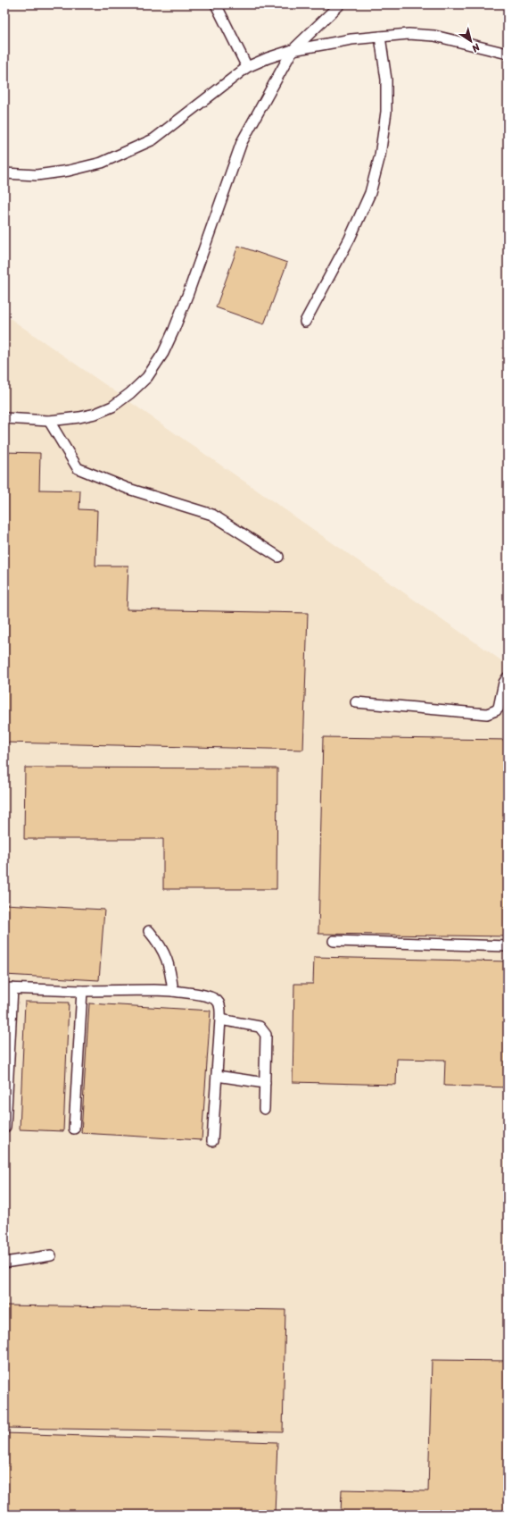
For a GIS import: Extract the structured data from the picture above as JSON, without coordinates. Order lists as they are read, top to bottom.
{
  "north": "bottom right"
}
